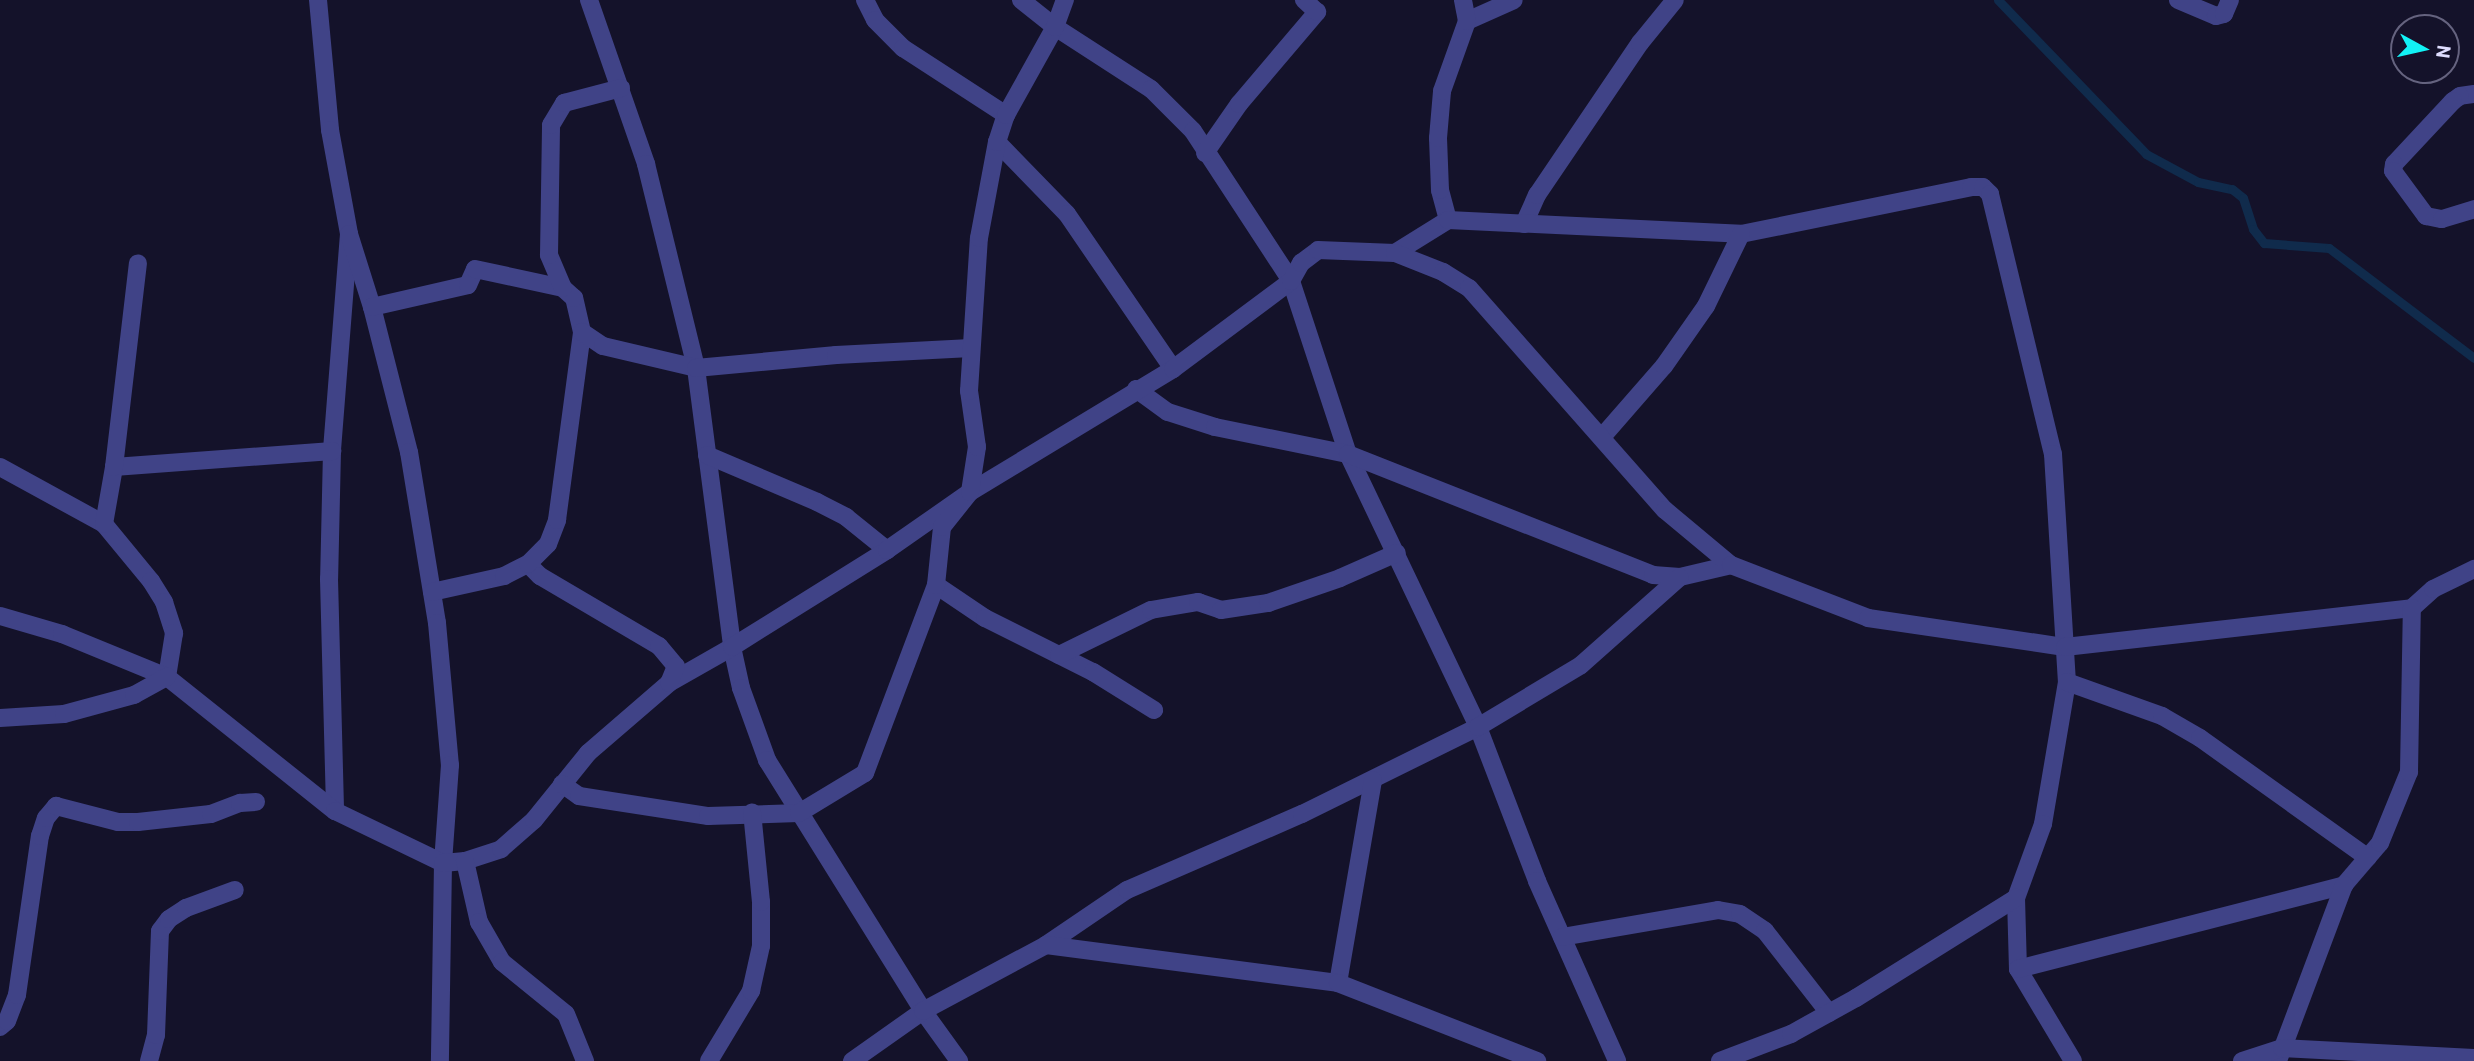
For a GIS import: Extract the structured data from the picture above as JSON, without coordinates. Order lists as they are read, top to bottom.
{
  "north": "right"
}
